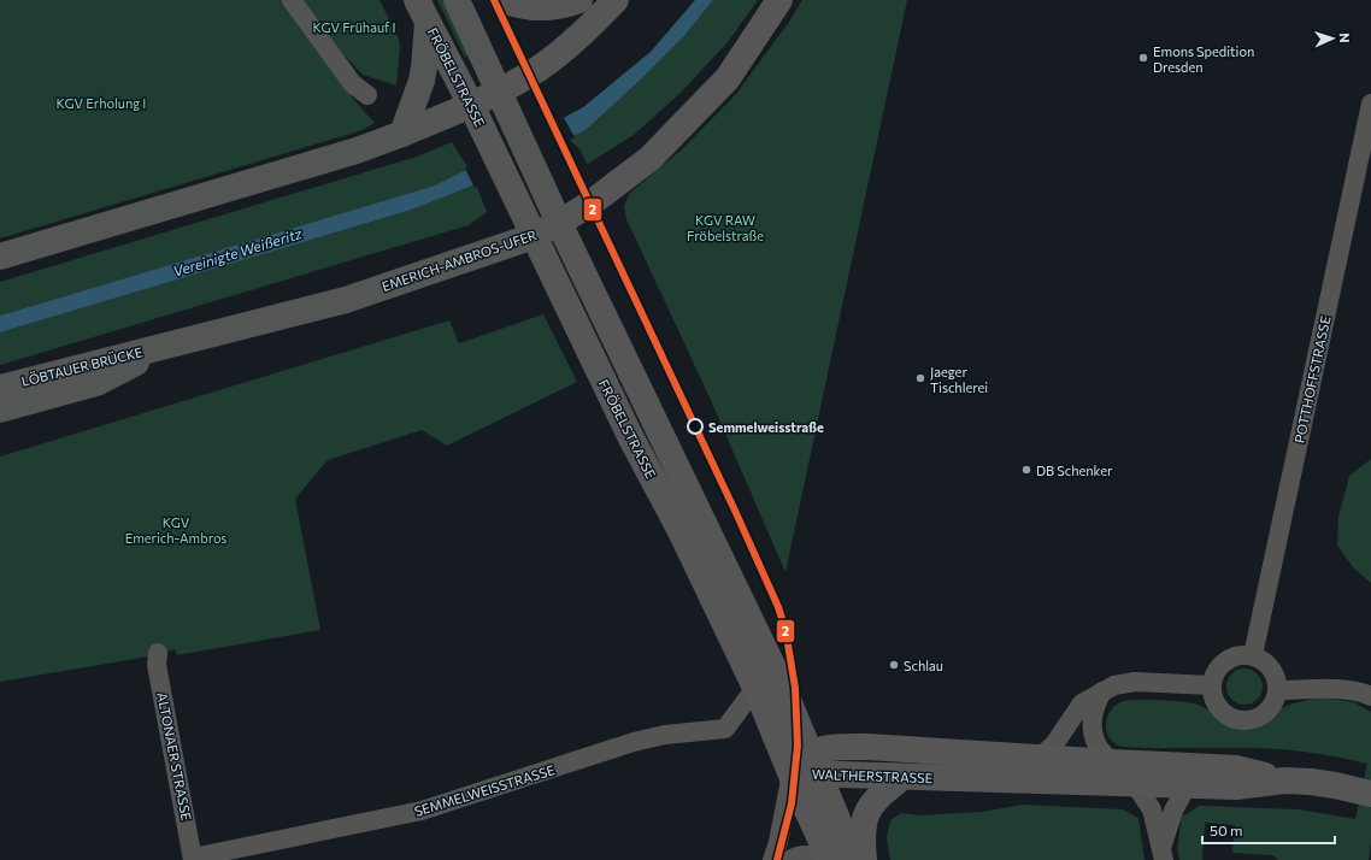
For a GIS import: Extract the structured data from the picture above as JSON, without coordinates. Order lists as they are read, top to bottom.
{
  "streets": {
    "main road": [
      "FRÖBELSTRASSE",
      "EMERICH-AMBROS-UFER",
      "LÖBTAUER BRÜCKE",
      "WALTHERSTRASSE"
    ],
    "street": ["POTTHOFFSTRASSE", "ALTONAER STRASSE", "SEMMELWEISSTRASSE"]
  },
  "crossings": [
    ["FRÖBELSTRASSE", "EMERICH-AMBROS-UFER"],
    ["FRÖBELSTRASSE", "WALTHERSTRASSE"],
    ["FRÖBELSTRASSE", "SEMMELWEISSTRASSE"],
    ["EMERICH-AMBROS-UFER", "LÖBTAUER BRÜCKE"],
    ["ALTONAER STRASSE", "SEMMELWEISSTRASSE"]
  ],
  "water": ["Vereinigte Weißeritz"],
  "parks": [
    "KGV Frühauf I",
    "KGV Erholung I",
    "KGV RAW Fröbelstraße",
    "KGV Emerich-Ambros"
  ],
  "places": [
    "Emons Spedition Dresden",
    "Jaeger Tischlerei",
    "Semmelweisstraße",
    "DB Schenker",
    "Schlau"
  ],
  "lines": ["transit line 2"],
  "scale_bar": "50 m",
  "north": "right"
}
